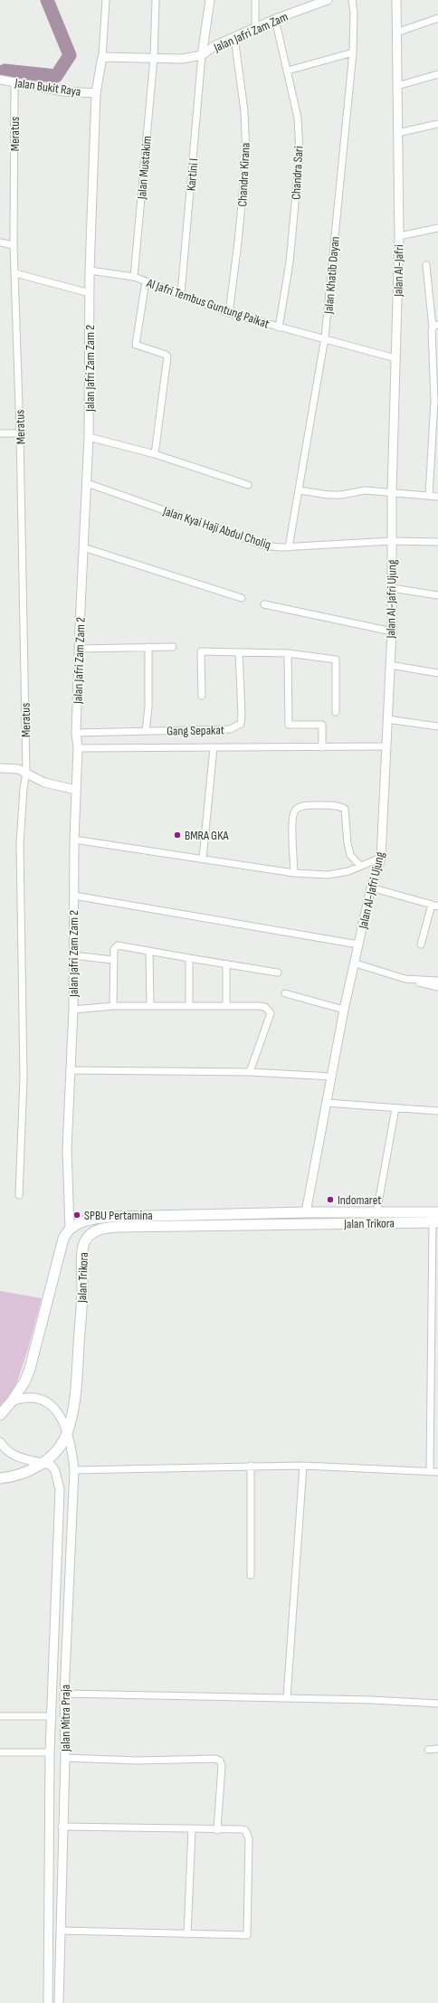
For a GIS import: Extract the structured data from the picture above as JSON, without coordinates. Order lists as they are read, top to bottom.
{
  "streets": {
    "main road": ["Jalan Trikora"],
    "street": [
      "Jalan Jafri Zam Zam",
      "Jalan Bukit Raya",
      "Meratus",
      "Jalan Mustakim",
      "Chandra Sari",
      "Kartini I",
      "Chandra Kirana",
      "Jalan Al-Jafri",
      "Jalan Khatib Dayan",
      "Al Jafri Tembus Guntung Paikat",
      "Jalan Jafri Zam Zam 2",
      "Jalan Kyai Haji Abdul Choliq",
      "Jalan Al-Jafri Ujung",
      "Gang Sepakat",
      "Jalan Mitra Praja"
    ]
  },
  "crossings": [
    ["Jalan Jafri Zam Zam", "Jalan Mustakim"],
    ["Jalan Jafri Zam Zam", "Chandra Sari"],
    ["Jalan Jafri Zam Zam", "Kartini I"],
    ["Jalan Jafri Zam Zam", "Chandra Kirana"],
    ["Jalan Bukit Raya", "Meratus"],
    ["Jalan Bukit Raya", "Jalan Jafri Zam Zam 2"],
    ["Jalan Mustakim", "Al Jafri Tembus Guntung Paikat"],
    ["Chandra Sari", "Al Jafri Tembus Guntung Paikat"],
    ["Kartini I", "Al Jafri Tembus Guntung Paikat"],
    ["Chandra Kirana", "Al Jafri Tembus Guntung Paikat"],
    ["Jalan Al-Jafri", "Al Jafri Tembus Guntung Paikat"],
    ["Jalan Al-Jafri", "Jalan Kyai Haji Abdul Choliq"],
    ["Jalan Al-Jafri", "Jalan Al-Jafri Ujung"],
    ["Jalan Khatib Dayan", "Al Jafri Tembus Guntung Paikat"],
    ["Jalan Khatib Dayan", "Jalan Kyai Haji Abdul Choliq"],
    ["Al Jafri Tembus Guntung Paikat", "Jalan Jafri Zam Zam 2"],
    ["Jalan Jafri Zam Zam 2", "Jalan Kyai Haji Abdul Choliq"],
    ["Jalan Jafri Zam Zam 2", "Gang Sepakat"],
    ["Jalan Jafri Zam Zam 2", "Jalan Trikora"],
    ["Jalan Kyai Haji Abdul Choliq", "Jalan Al-Jafri Ujung"],
    ["Jalan Al-Jafri Ujung", "Jalan Trikora"],
    ["Jalan Trikora", "Jalan Mitra Praja"]
  ],
  "places": ["BMRA GKA", "Indomaret", "SPBU Pertamina"]
}
